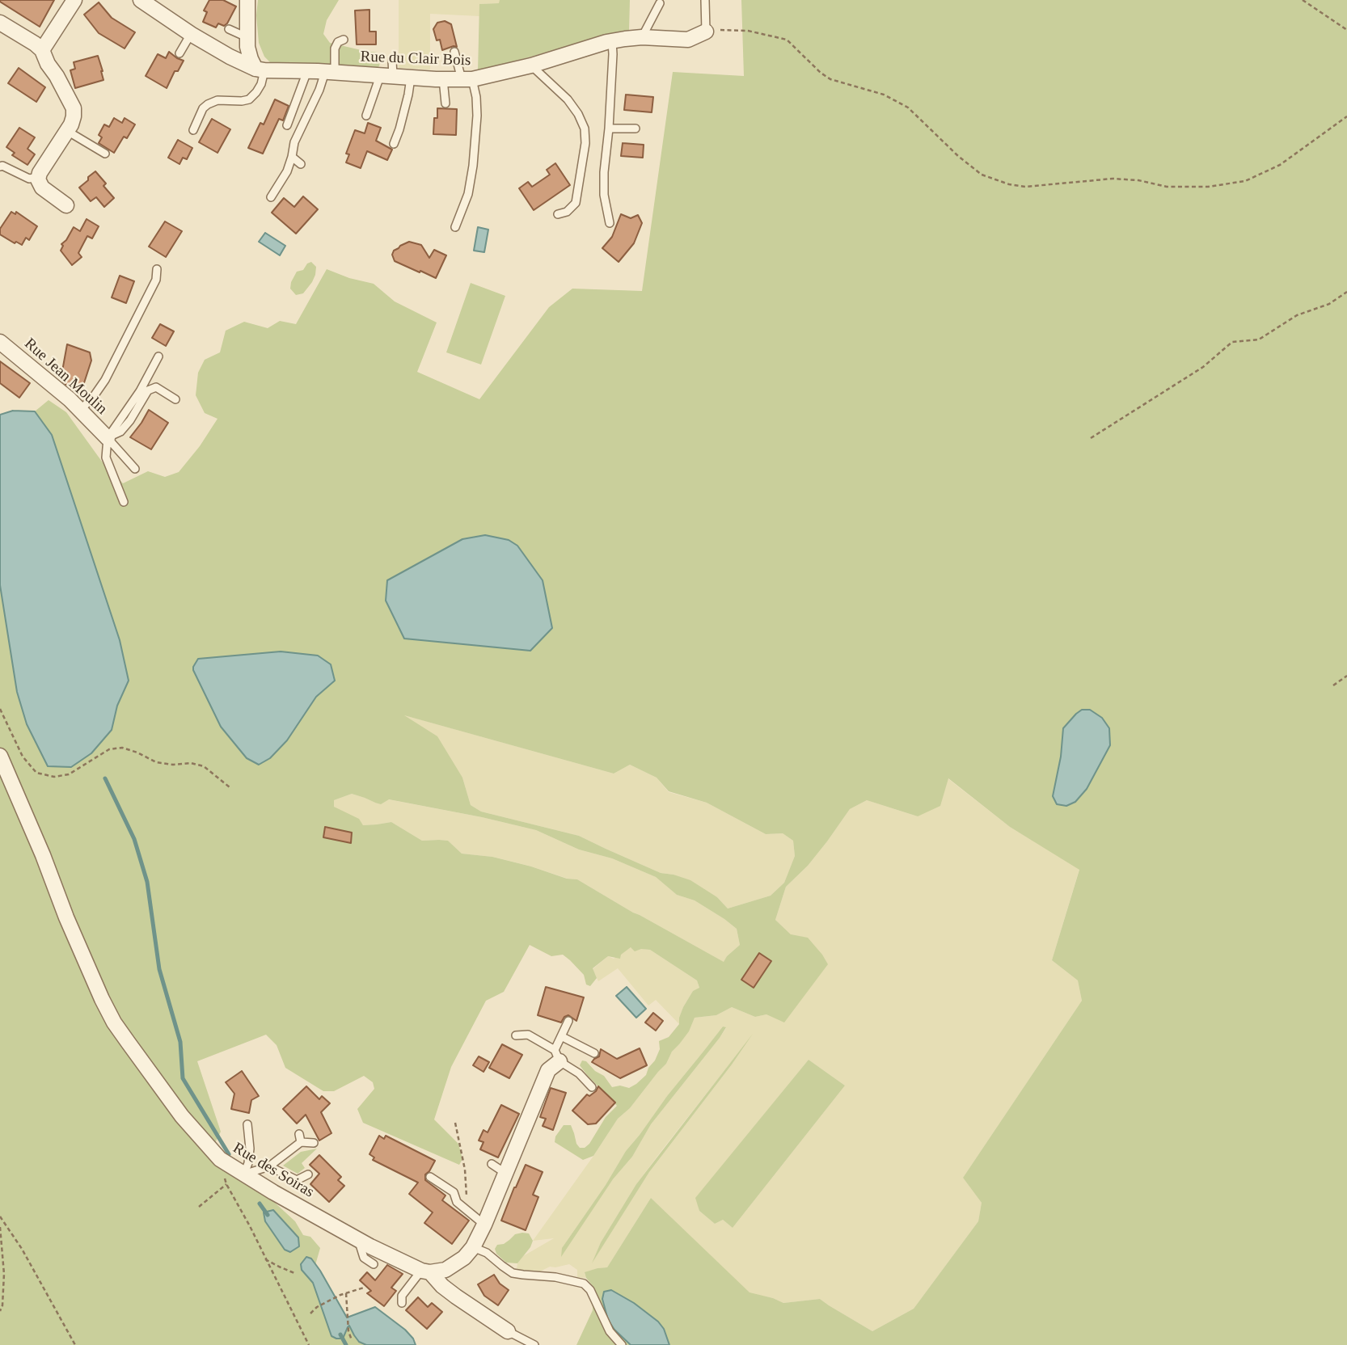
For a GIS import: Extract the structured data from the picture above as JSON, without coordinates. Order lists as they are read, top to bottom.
{
  "streets": {
    "street": ["Rue du Clair Bois", "Rue Jean Moulin", "Rue des Soiras"]
  }
}
